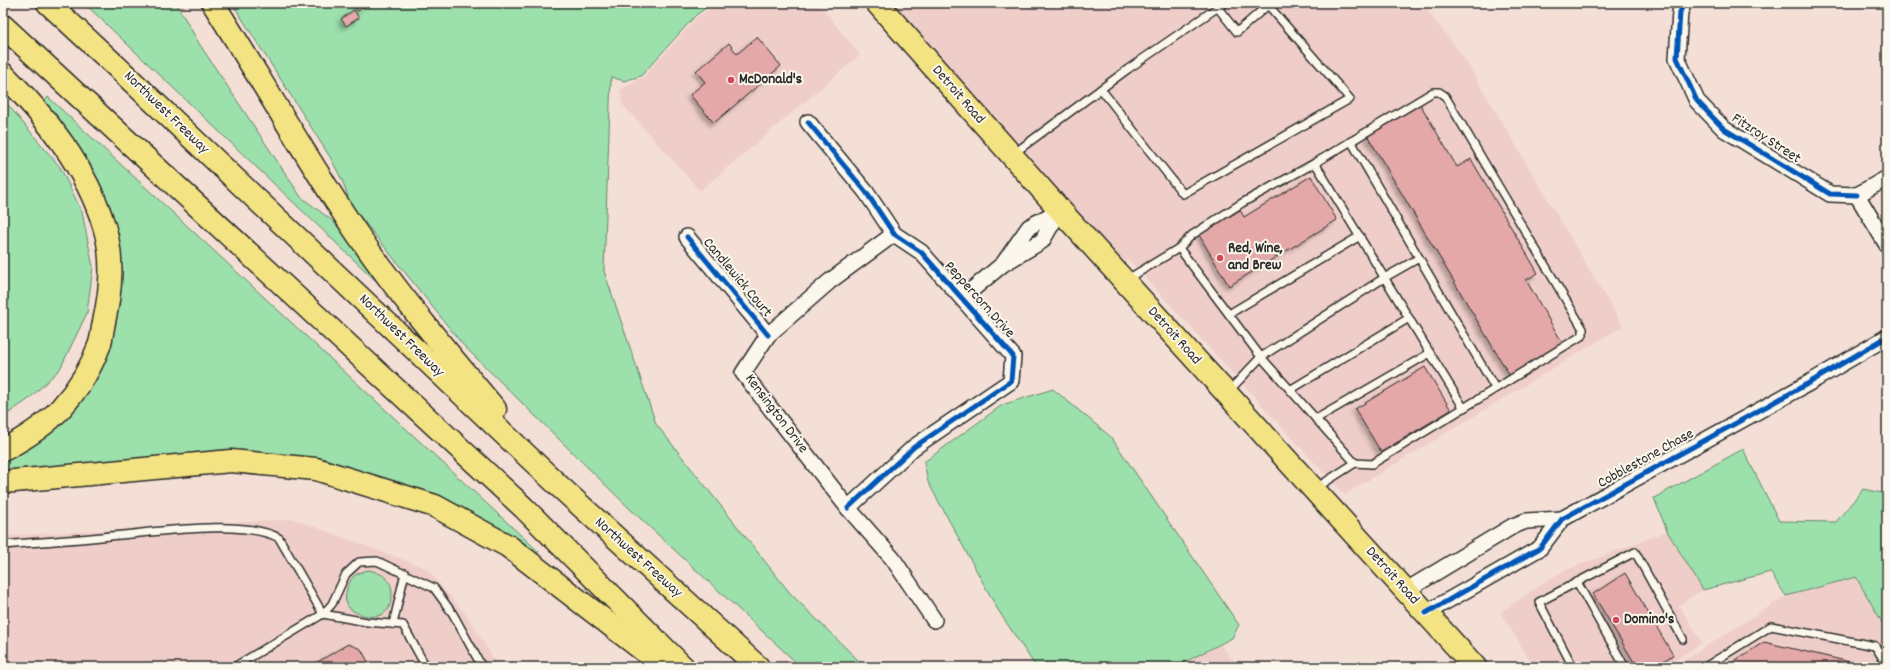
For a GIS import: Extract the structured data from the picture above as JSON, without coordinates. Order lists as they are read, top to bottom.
{
  "streets": {
    "main road": ["Detroit Road", "Northwest Freeway"],
    "street": [
      "Fitzroy Street",
      "Candlewick Court",
      "Peppercorn Drive",
      "Kensington Drive",
      "Cobblestone Chase"
    ]
  },
  "crossings": [
    ["Detroit Road", "Peppercorn Drive"],
    ["Detroit Road", "Cobblestone Chase"],
    ["Candlewick Court", "Kensington Drive"],
    ["Peppercorn Drive", "Kensington Drive"]
  ],
  "places": ["McDonald's", "Red, Wine, and Brew", "Domino's"]
}
